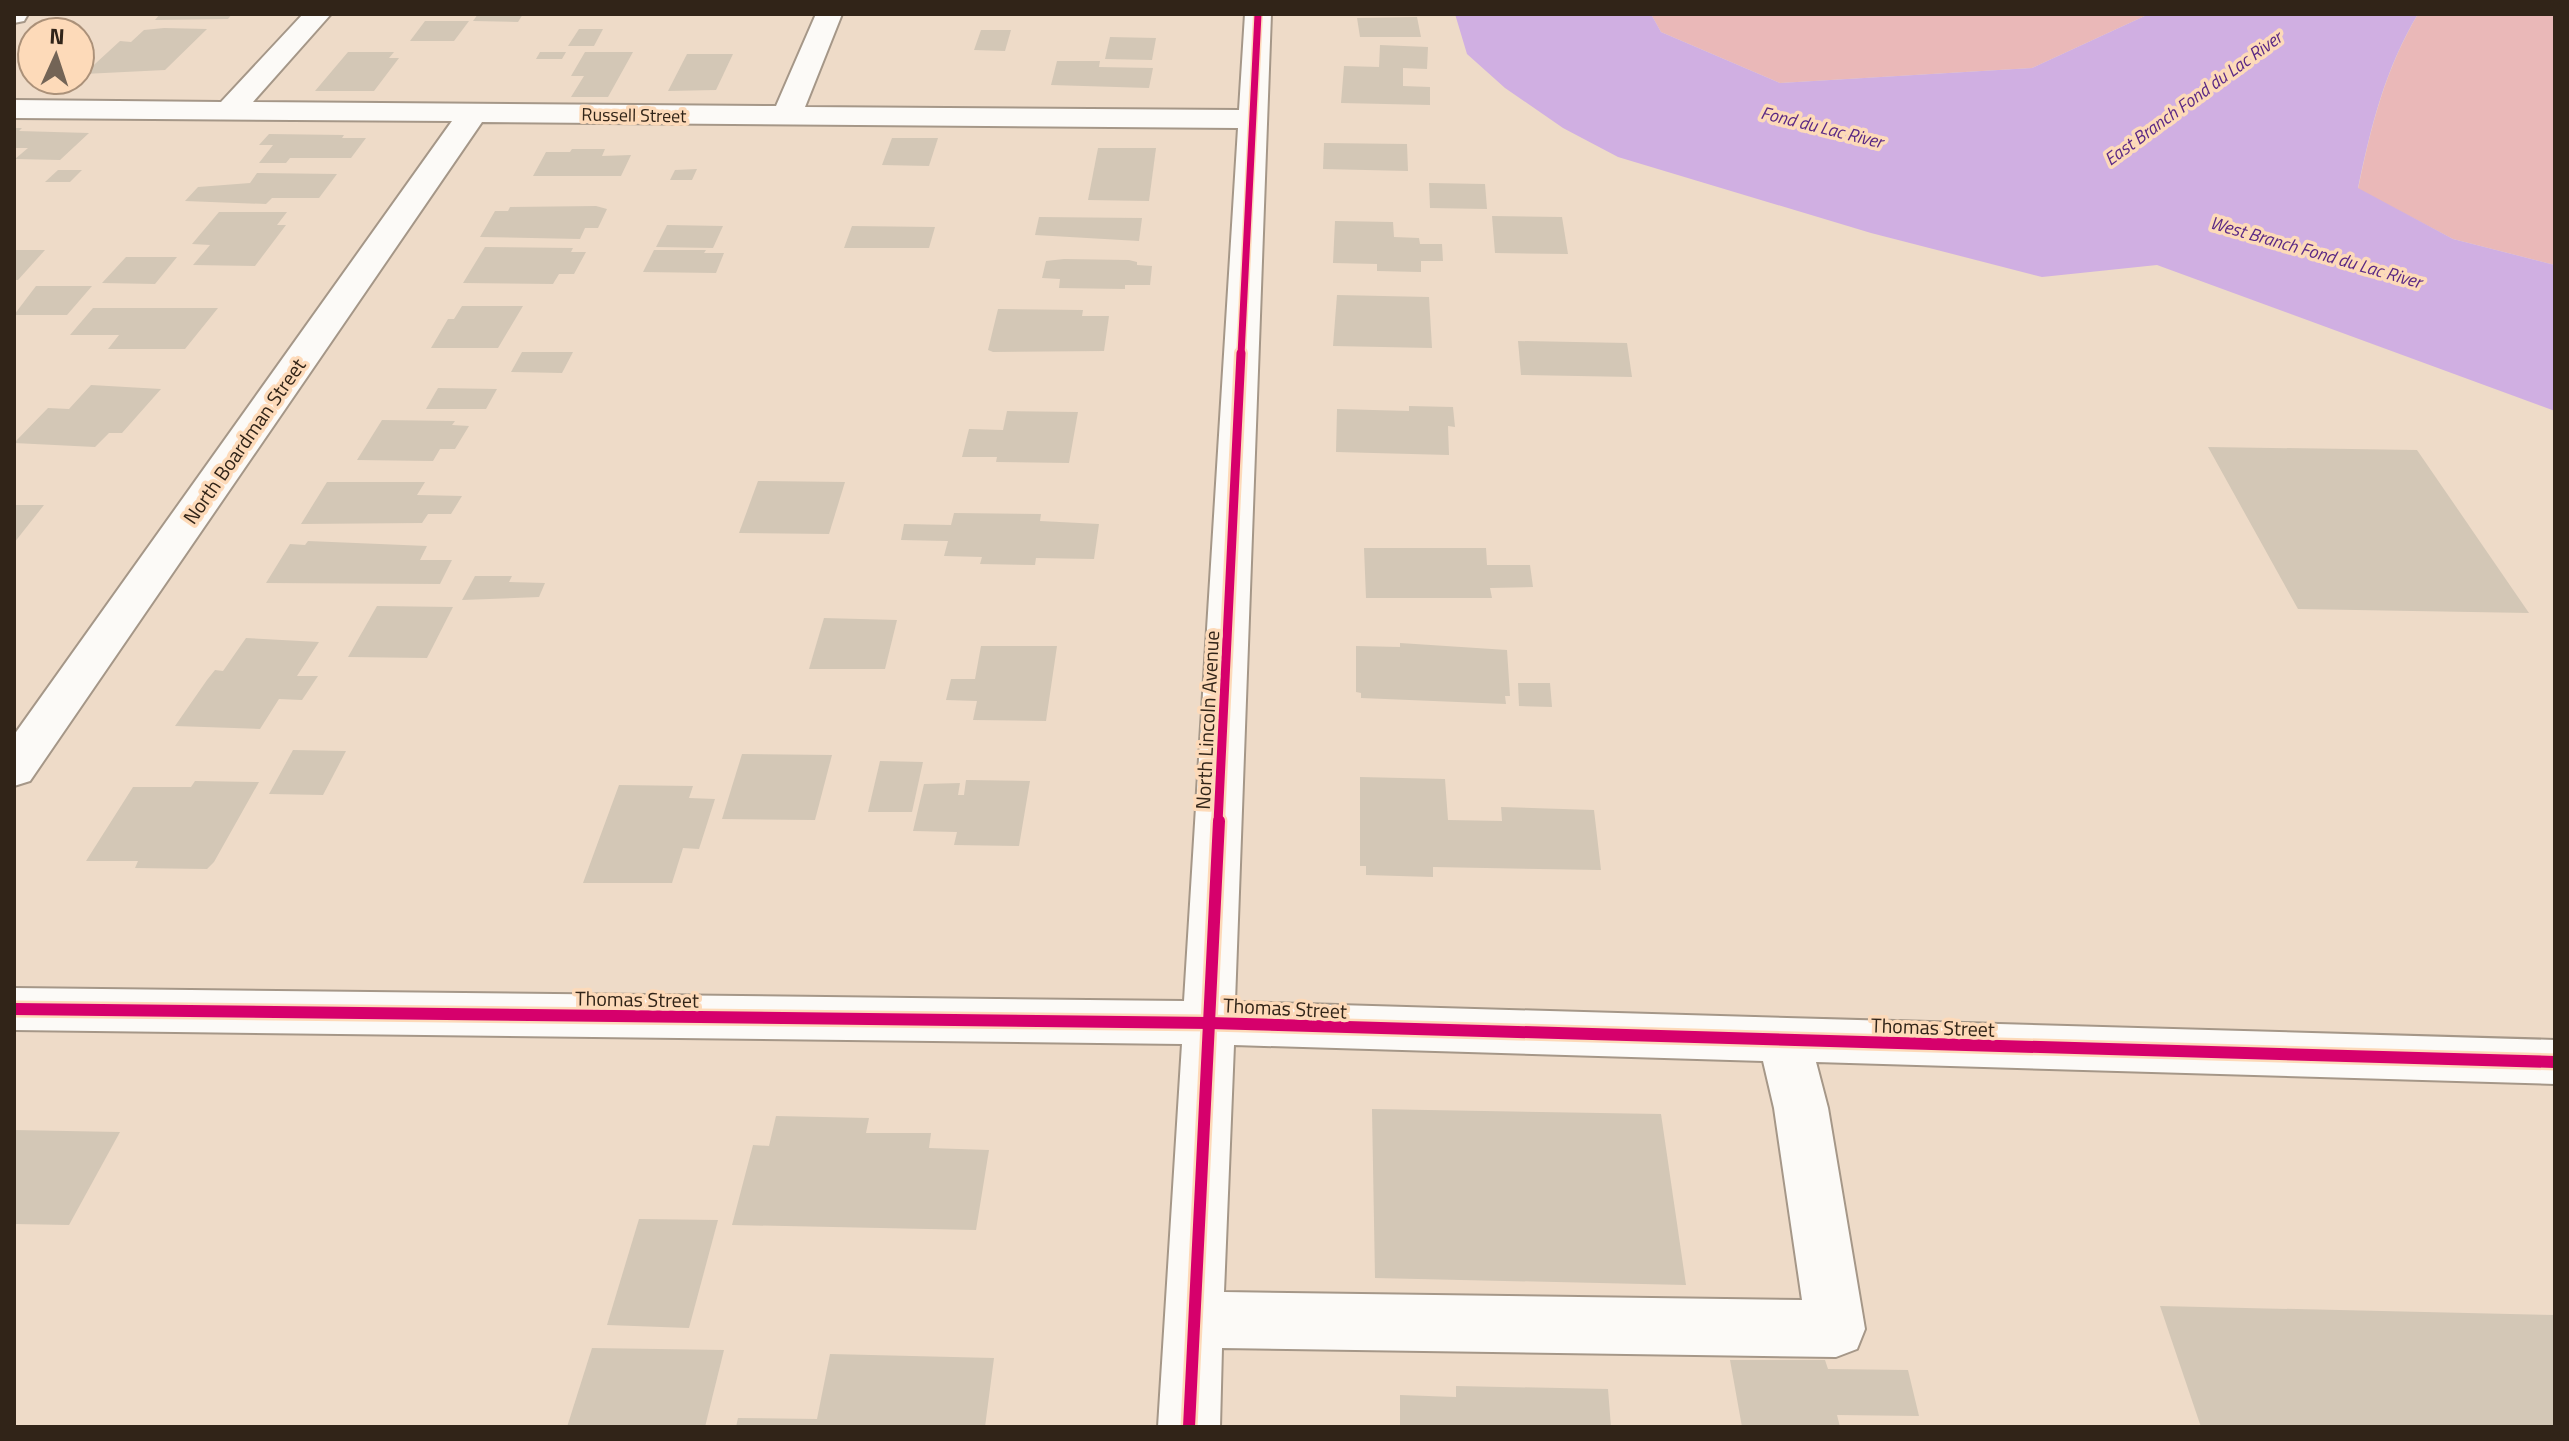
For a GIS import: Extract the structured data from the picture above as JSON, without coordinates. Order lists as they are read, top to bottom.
{
  "streets": {
    "street": [
      "Russell Street",
      "North Boardman Street",
      "North Lincoln Avenue",
      "Thomas Street"
    ]
  },
  "crossings": [
    ["Russell Street", "North Boardman Street"],
    ["Russell Street", "North Lincoln Avenue"],
    ["North Lincoln Avenue", "Thomas Street"]
  ],
  "water": ["East Branch Fond du Lac River", "Fond du Lac River", "West Branch Fond du Lac River"],
  "north": "top"
}
